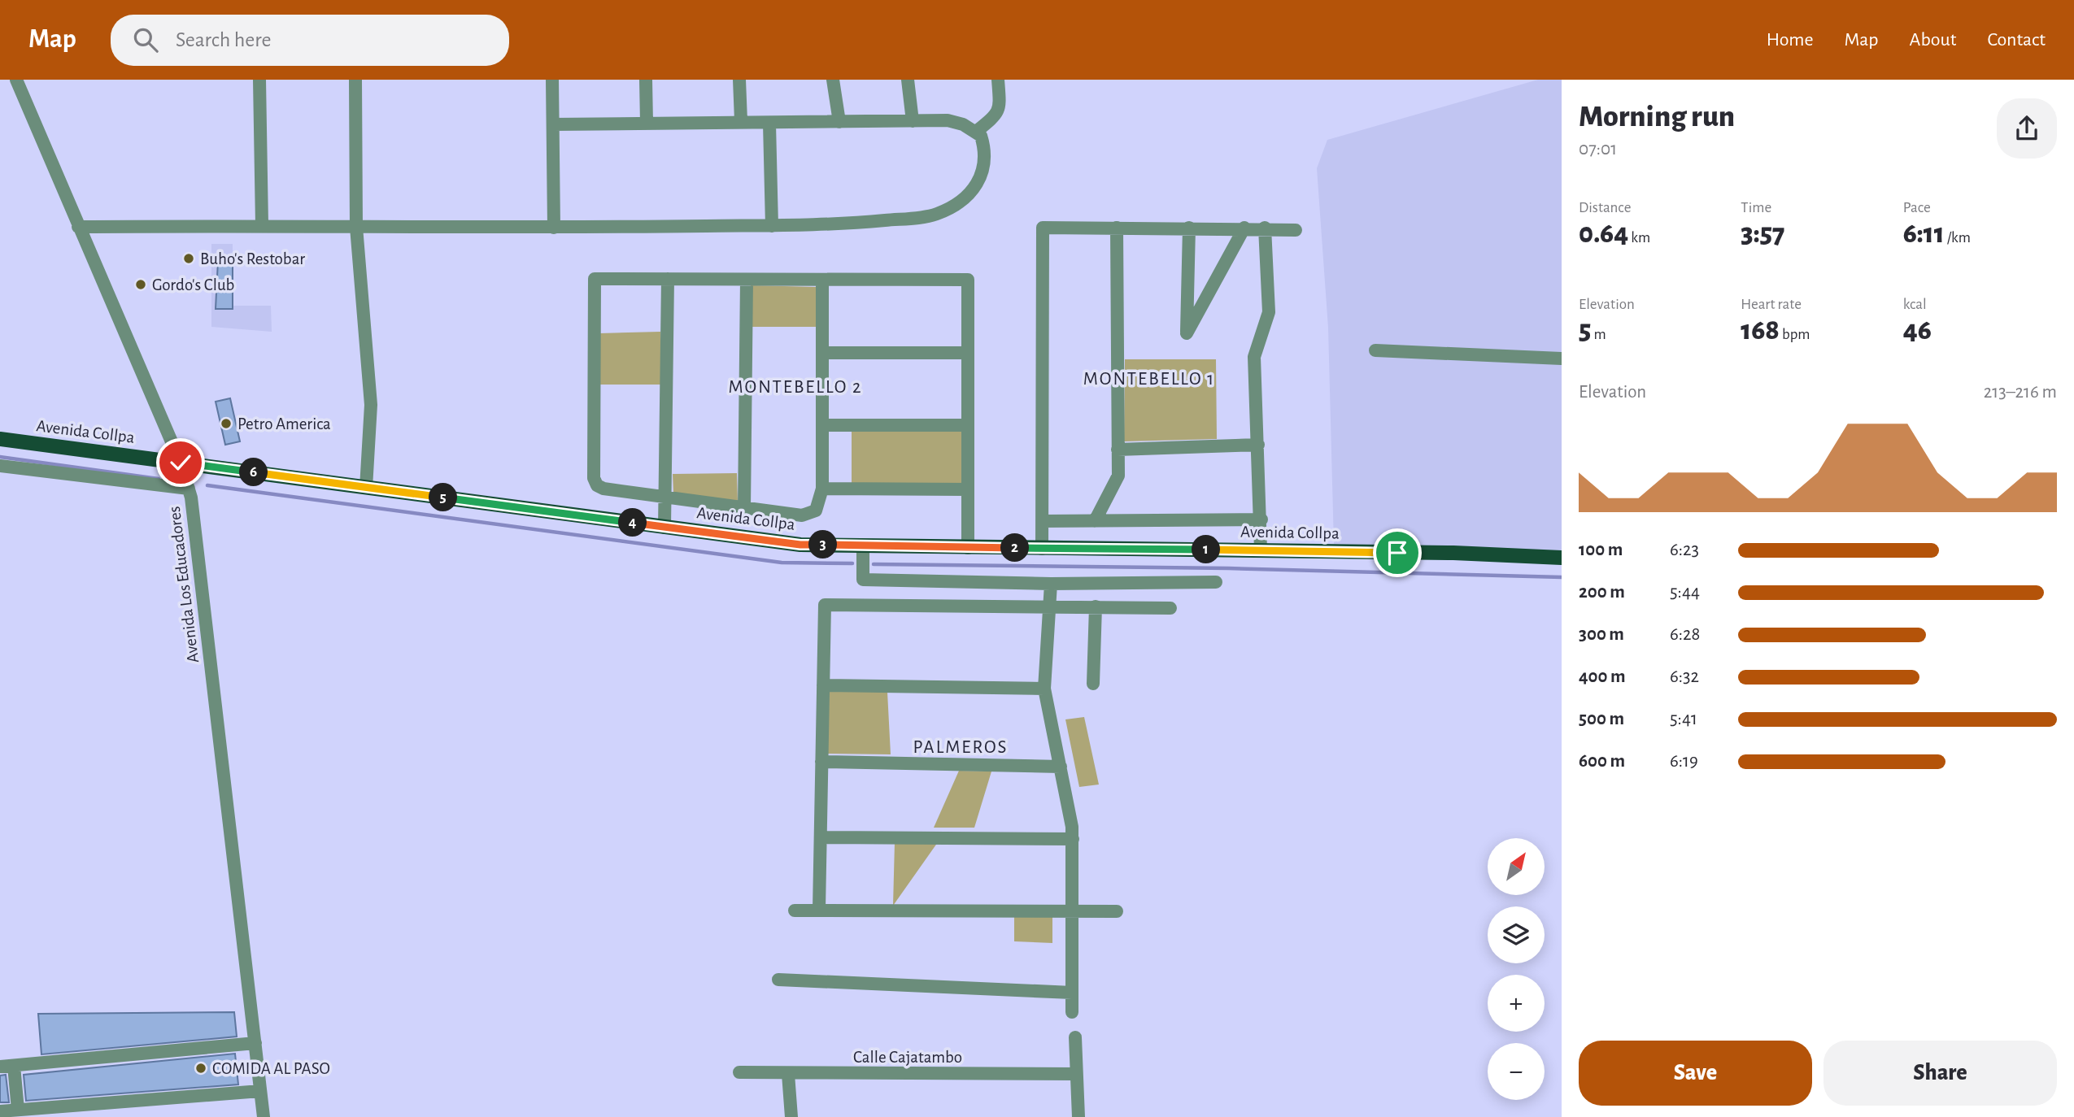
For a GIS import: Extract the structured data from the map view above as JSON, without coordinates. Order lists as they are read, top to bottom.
{
  "streets": {
    "main road": ["Avenida Collpa"],
    "street": ["Avenida Los Educadores", "Calle Cajatambo"]
  },
  "crossings": [
    ["Avenida Collpa", "Avenida Los Educadores"]
  ],
  "districts": ["MONTEBELLO 1", "MONTEBELLO 2", "PALMEROS"],
  "places": [
    "Buho's Restobar",
    "Gordo's Club",
    "Petro America",
    "COMIDA AL PASO"
  ],
  "north": "top right",
  "page": {
    "header": "Map",
    "search": "Search here",
    "nav": [
      "Home",
      "Map",
      "About",
      "Contact"
    ],
    "heading": ["Morning run", "07:01"],
    "stats": [
      ["Distance", "0.64 km"],
      ["Time", "3:57"],
      ["Pace", "6:11 /km"],
      ["Elevation", "5 m"],
      ["Heart rate", "168 bpm"],
      ["kcal", "46"]
    ],
    "chart": ["Elevation", "213–216 m"],
    "pins": [
      "6",
      "5",
      "4",
      "3",
      "2",
      "1"
    ],
    "list": [
      {
        "name": "100 m",
        "note": "6:23"
      },
      {
        "name": "200 m",
        "note": "5:44"
      },
      {
        "name": "300 m",
        "note": "6:28"
      },
      {
        "name": "400 m",
        "note": "6:32"
      },
      {
        "name": "500 m",
        "note": "5:41"
      },
      {
        "name": "600 m",
        "note": "6:19"
      }
    ],
    "map_buttons": ["+", "−"],
    "buttons": ["Save", "Share"]
  }
}
